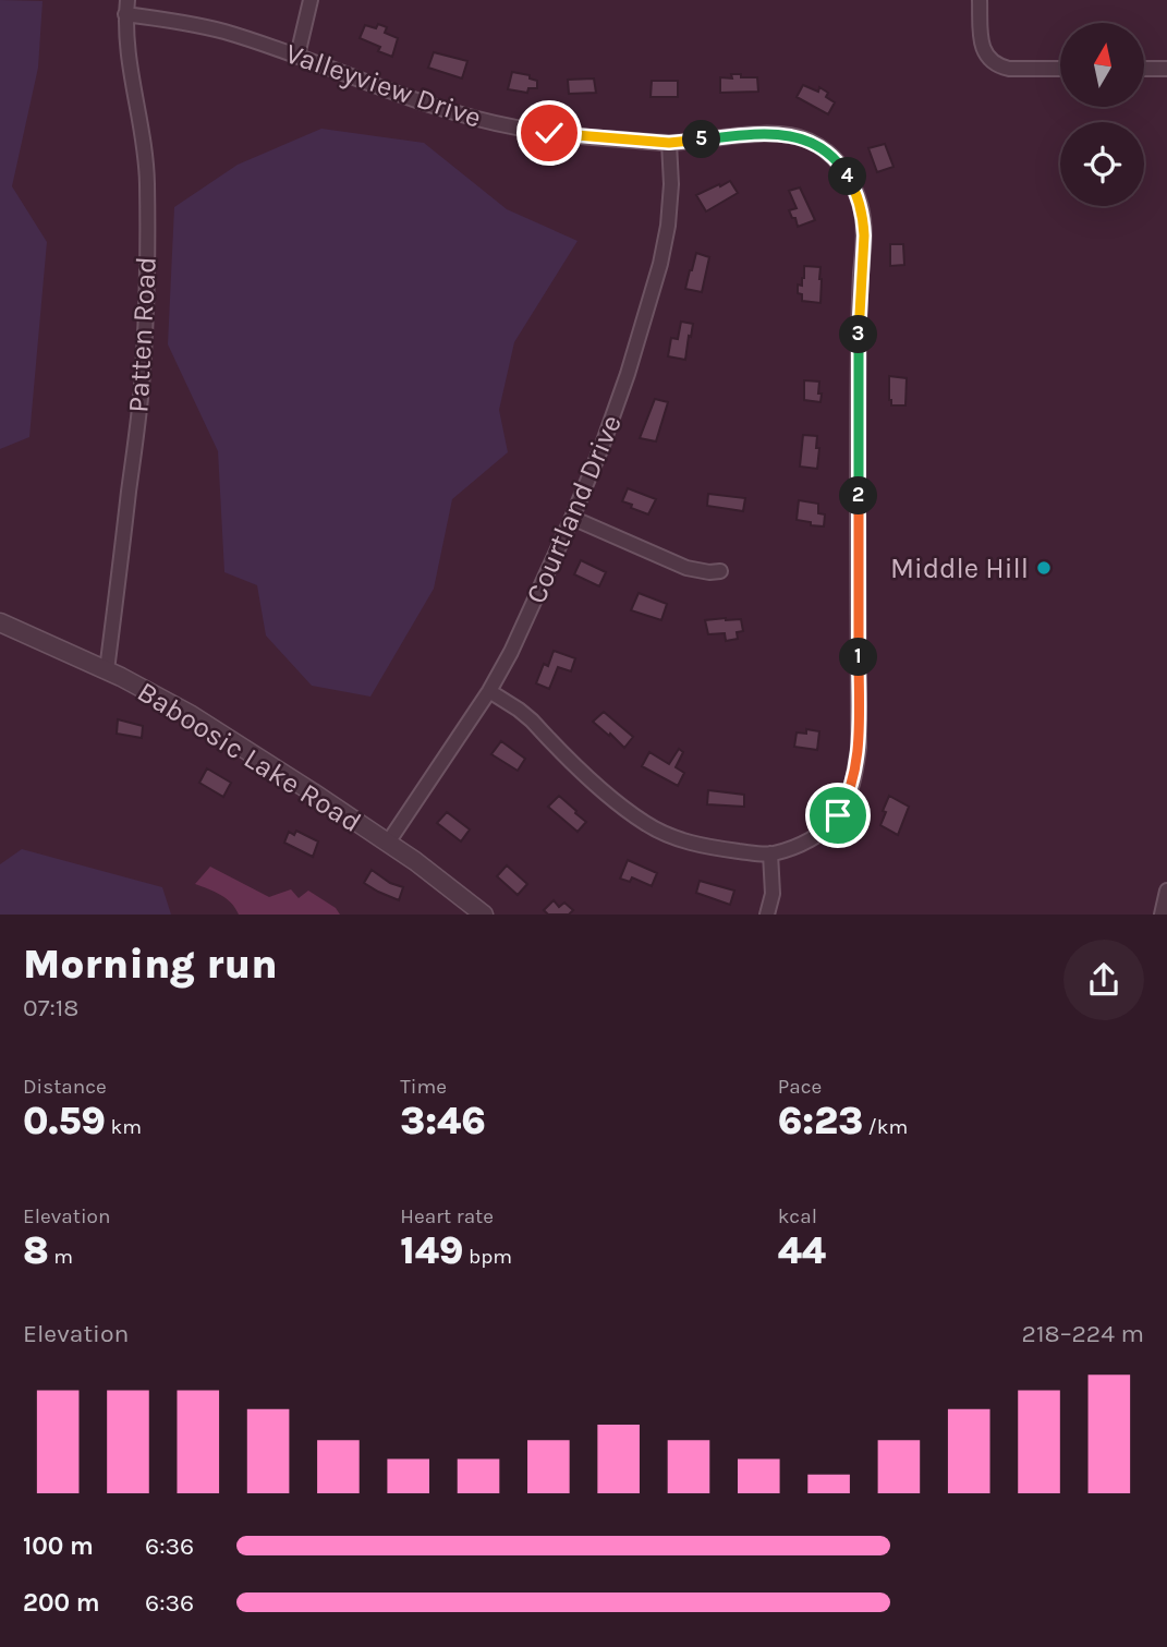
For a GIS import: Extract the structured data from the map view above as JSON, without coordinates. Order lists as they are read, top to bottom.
{
  "streets": {
    "street": [
      "Valleyview Drive",
      "Patten Road",
      "Courtland Drive",
      "Baboosic Lake Road"
    ]
  },
  "crossings": [
    ["Valleyview Drive", "Patten Road"],
    ["Valleyview Drive", "Courtland Drive"],
    ["Patten Road", "Baboosic Lake Road"],
    ["Courtland Drive", "Baboosic Lake Road"]
  ],
  "places": ["Middle Hill"],
  "north": "top",
  "page": {
    "pins": [
      "5",
      "4",
      "3",
      "2",
      "1"
    ],
    "heading": ["Morning run", "07:18"],
    "stats": [
      ["Distance", "0.59 km"],
      ["Time", "3:46"],
      ["Pace", "6:23 /km"],
      ["Elevation", "8 m"],
      ["Heart rate", "149 bpm"],
      ["kcal", "44"]
    ],
    "chart": ["Elevation", "218–224 m"],
    "list": [
      {
        "name": "100 m",
        "note": "6:36"
      },
      {
        "name": "200 m",
        "note": "6:36"
      }
    ]
  }
}
